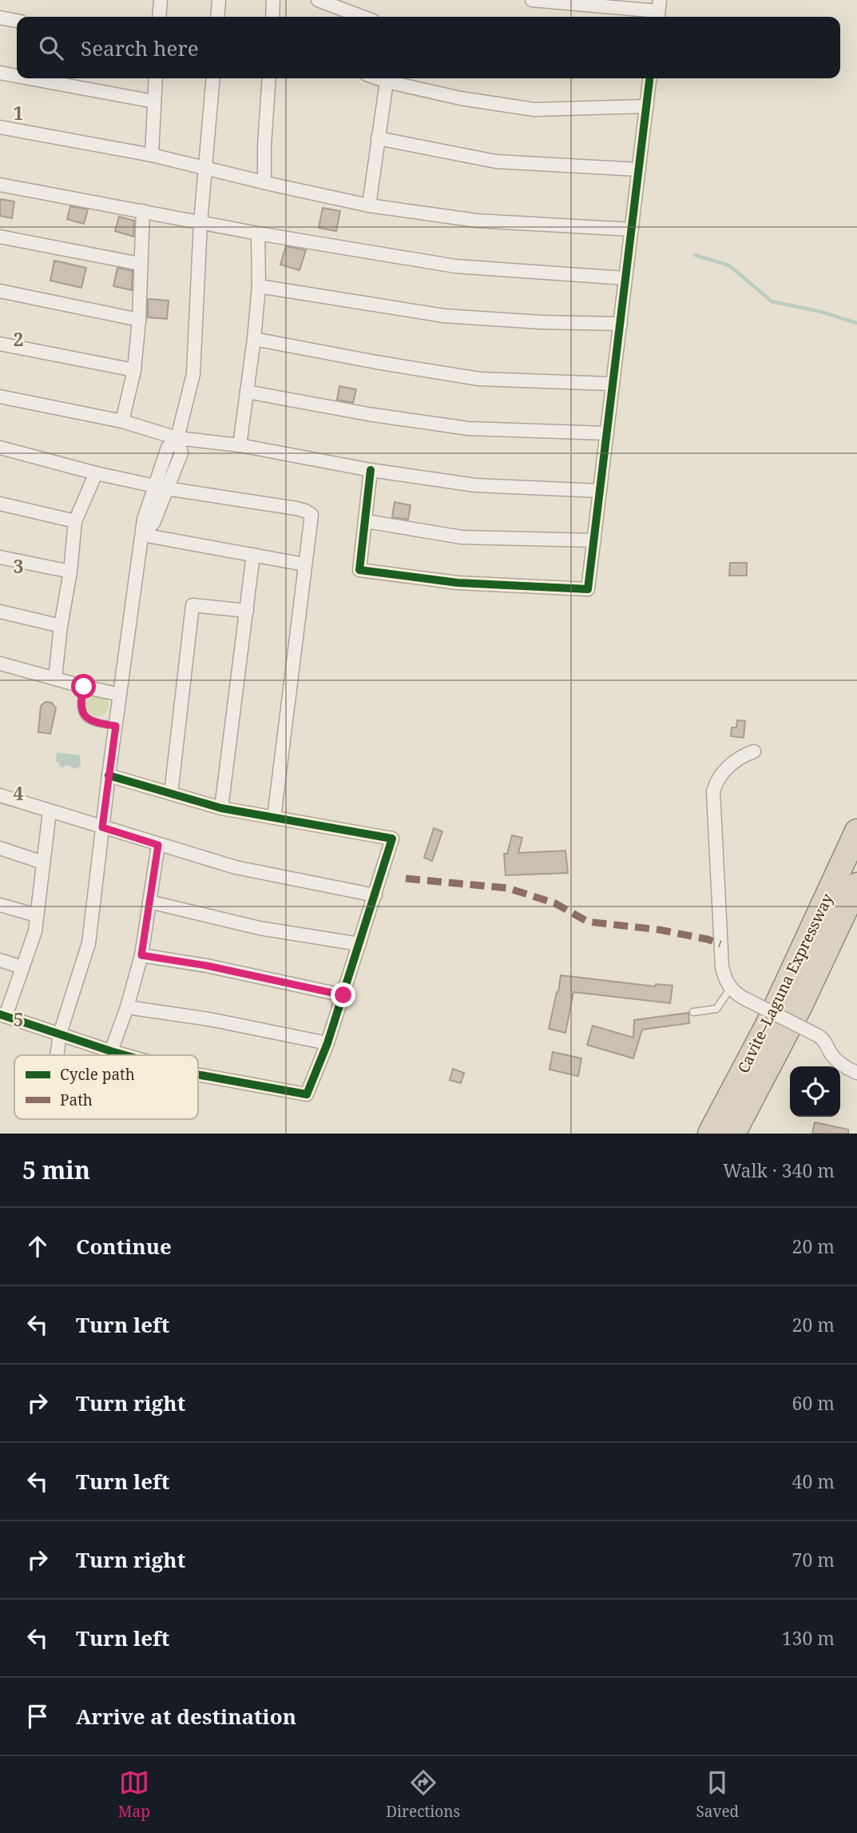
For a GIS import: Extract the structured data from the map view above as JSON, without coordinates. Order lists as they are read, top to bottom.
{
  "streets": {
    "highway": ["Cavite–Laguna Expressway"]
  },
  "legend": ["Cycle path", "Path"],
  "page": {
    "search": "Search here",
    "heading": ["5 min", "Walk · 340 m"],
    "list": [
      ["Continue", "20 m"],
      ["Turn left", "20 m"],
      ["Turn right", "60 m"],
      ["Turn left", "40 m"],
      ["Turn right", "70 m"],
      ["Turn left", "130 m"],
      "Arrive at destination"
    ],
    "nav": ["Map", "Directions", "Saved"]
  },
  "grid": {
    "rows": [
      "1",
      "2",
      "3",
      "4",
      "5"
    ]
  }
}
